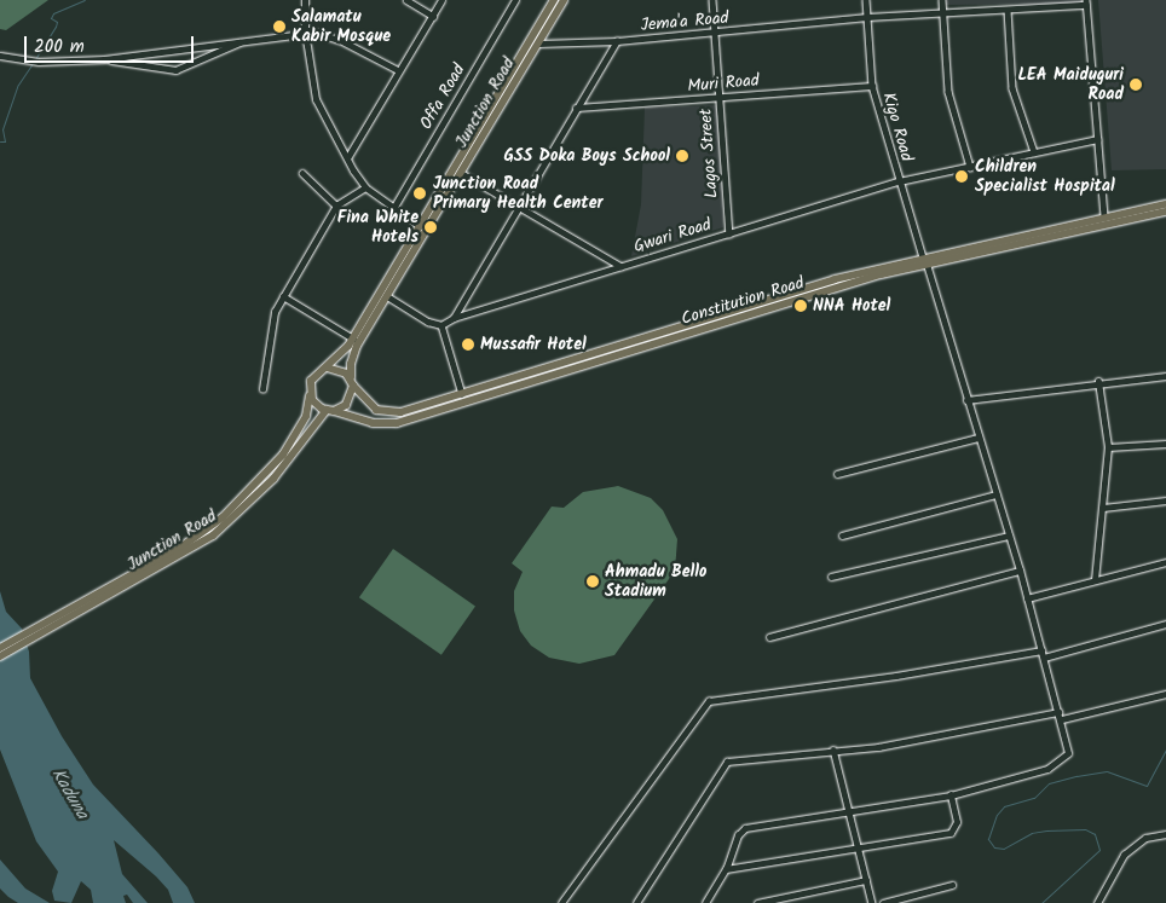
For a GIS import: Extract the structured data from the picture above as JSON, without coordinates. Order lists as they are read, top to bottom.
{
  "streets": {
    "main road": ["Junction Road", "Constitution Road"],
    "street": [
      "Jema'a Road",
      "Muri Road",
      "Offa Road",
      "Kigo Road",
      "Lagos Street",
      "Gwari Road"
    ]
  },
  "crossings": [
    ["Jema'a Road", "Junction Road"],
    ["Jema'a Road", "Kigo Road"],
    ["Jema'a Road", "Lagos Street"],
    ["Jema'a Road", "Gwari Road"],
    ["Muri Road", "Kigo Road"],
    ["Muri Road", "Lagos Street"],
    ["Muri Road", "Gwari Road"],
    ["Junction Road", "Constitution Road"],
    ["Kigo Road", "Gwari Road"],
    ["Kigo Road", "Constitution Road"],
    ["Lagos Street", "Gwari Road"]
  ],
  "water": ["Kaduna"],
  "places": [
    "Salamatu Kabir Mosque",
    "LEA Maiduguri Road",
    "GSS Doka Boys School",
    "Children Specialist Hospital",
    "Junction Road Primary Health Center",
    "Fina White Hotels",
    "NNA Hotel",
    "Mussafir Hotel",
    "Ahmadu Bello Stadium"
  ],
  "scale_bar": "200 m"
}
